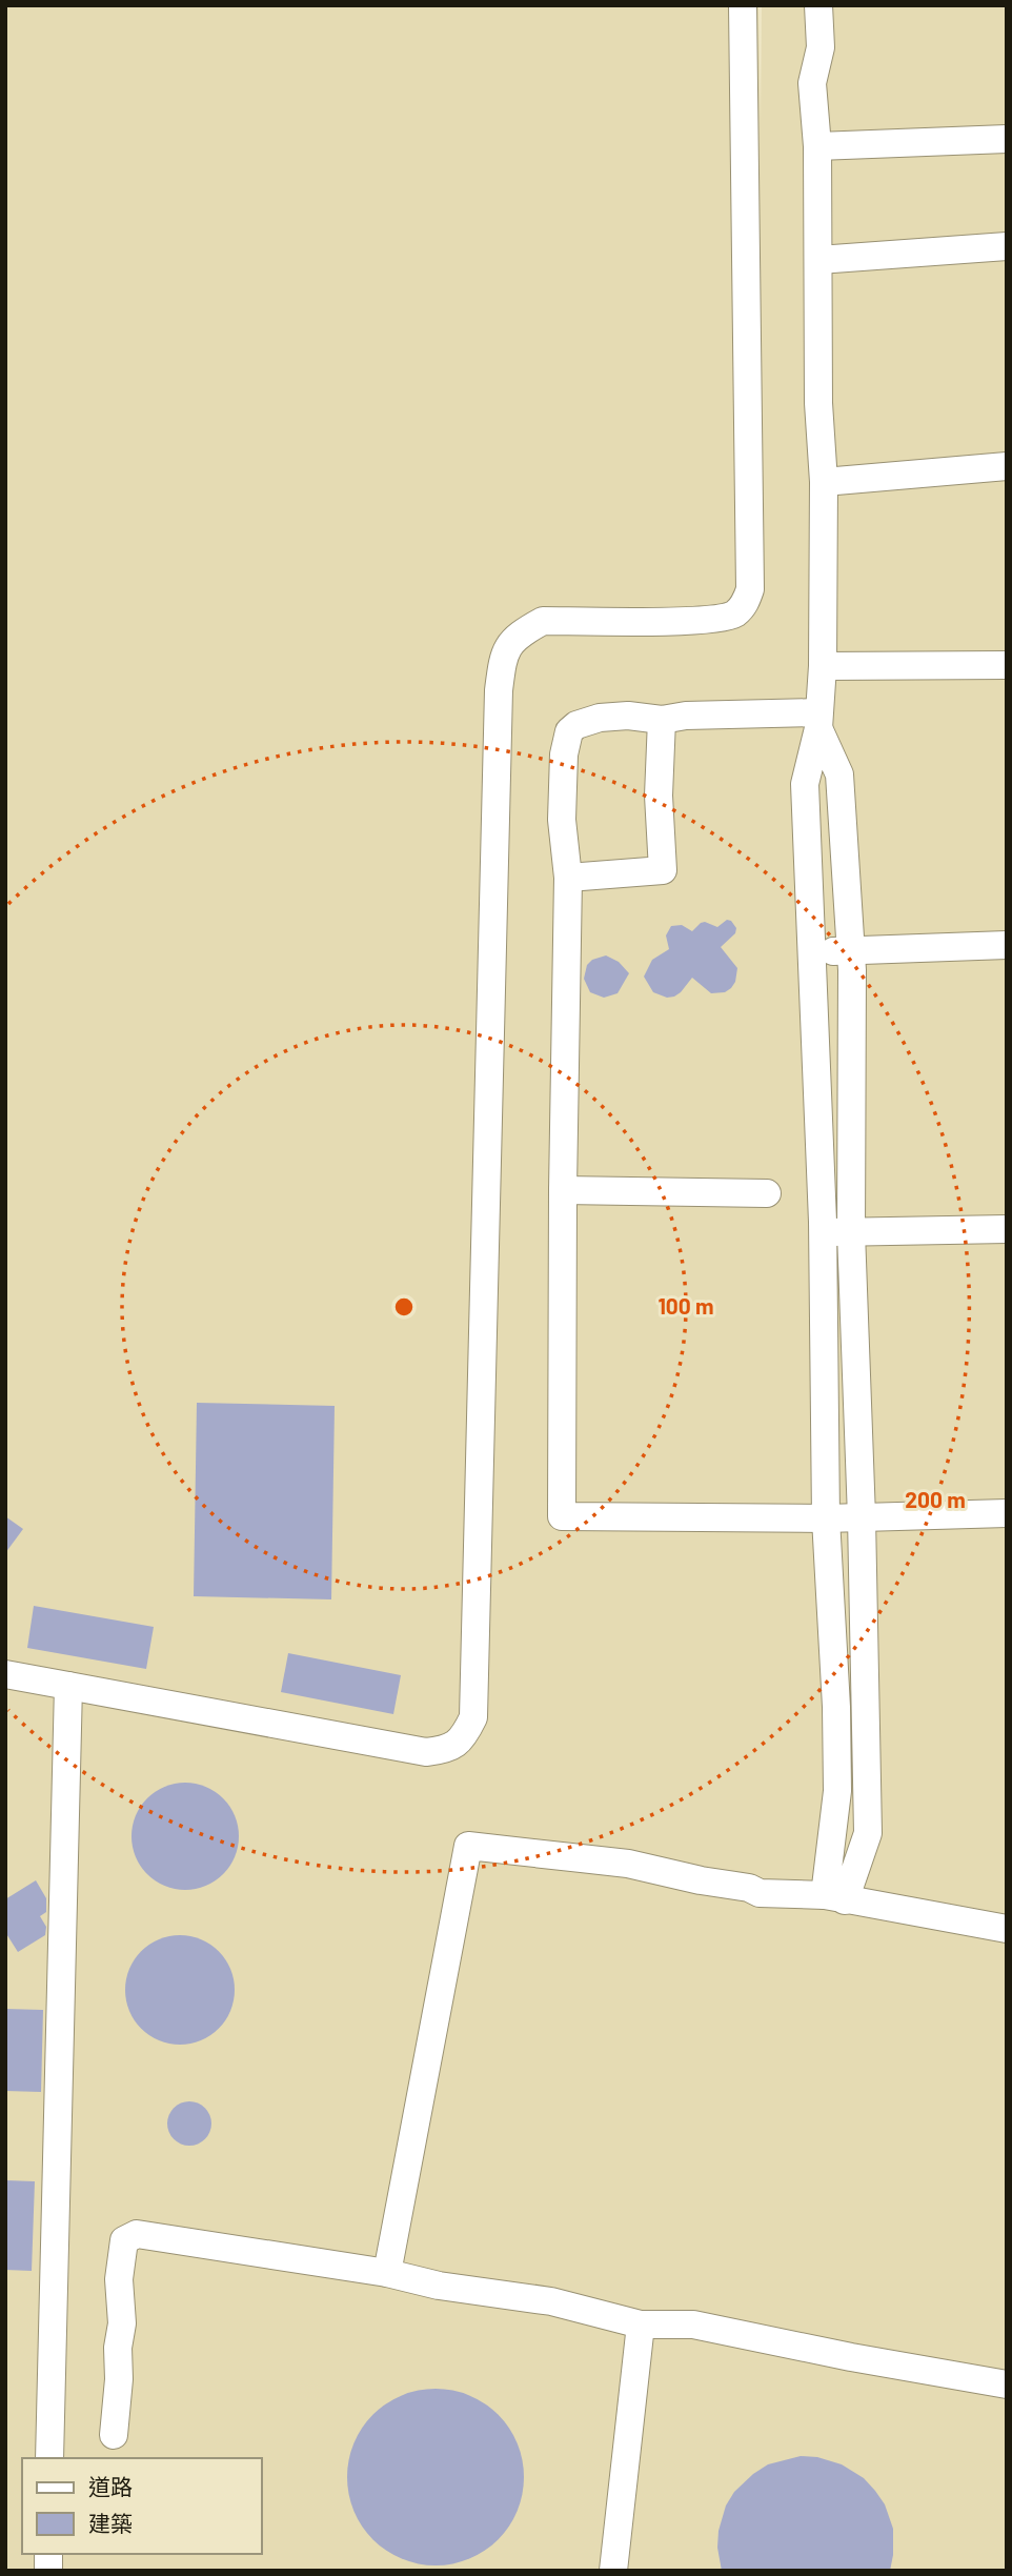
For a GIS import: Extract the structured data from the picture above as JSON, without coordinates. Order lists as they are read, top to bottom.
{
  "legend": ["道路", "建築"],
  "rings": ["100 m", "200 m"]
}
